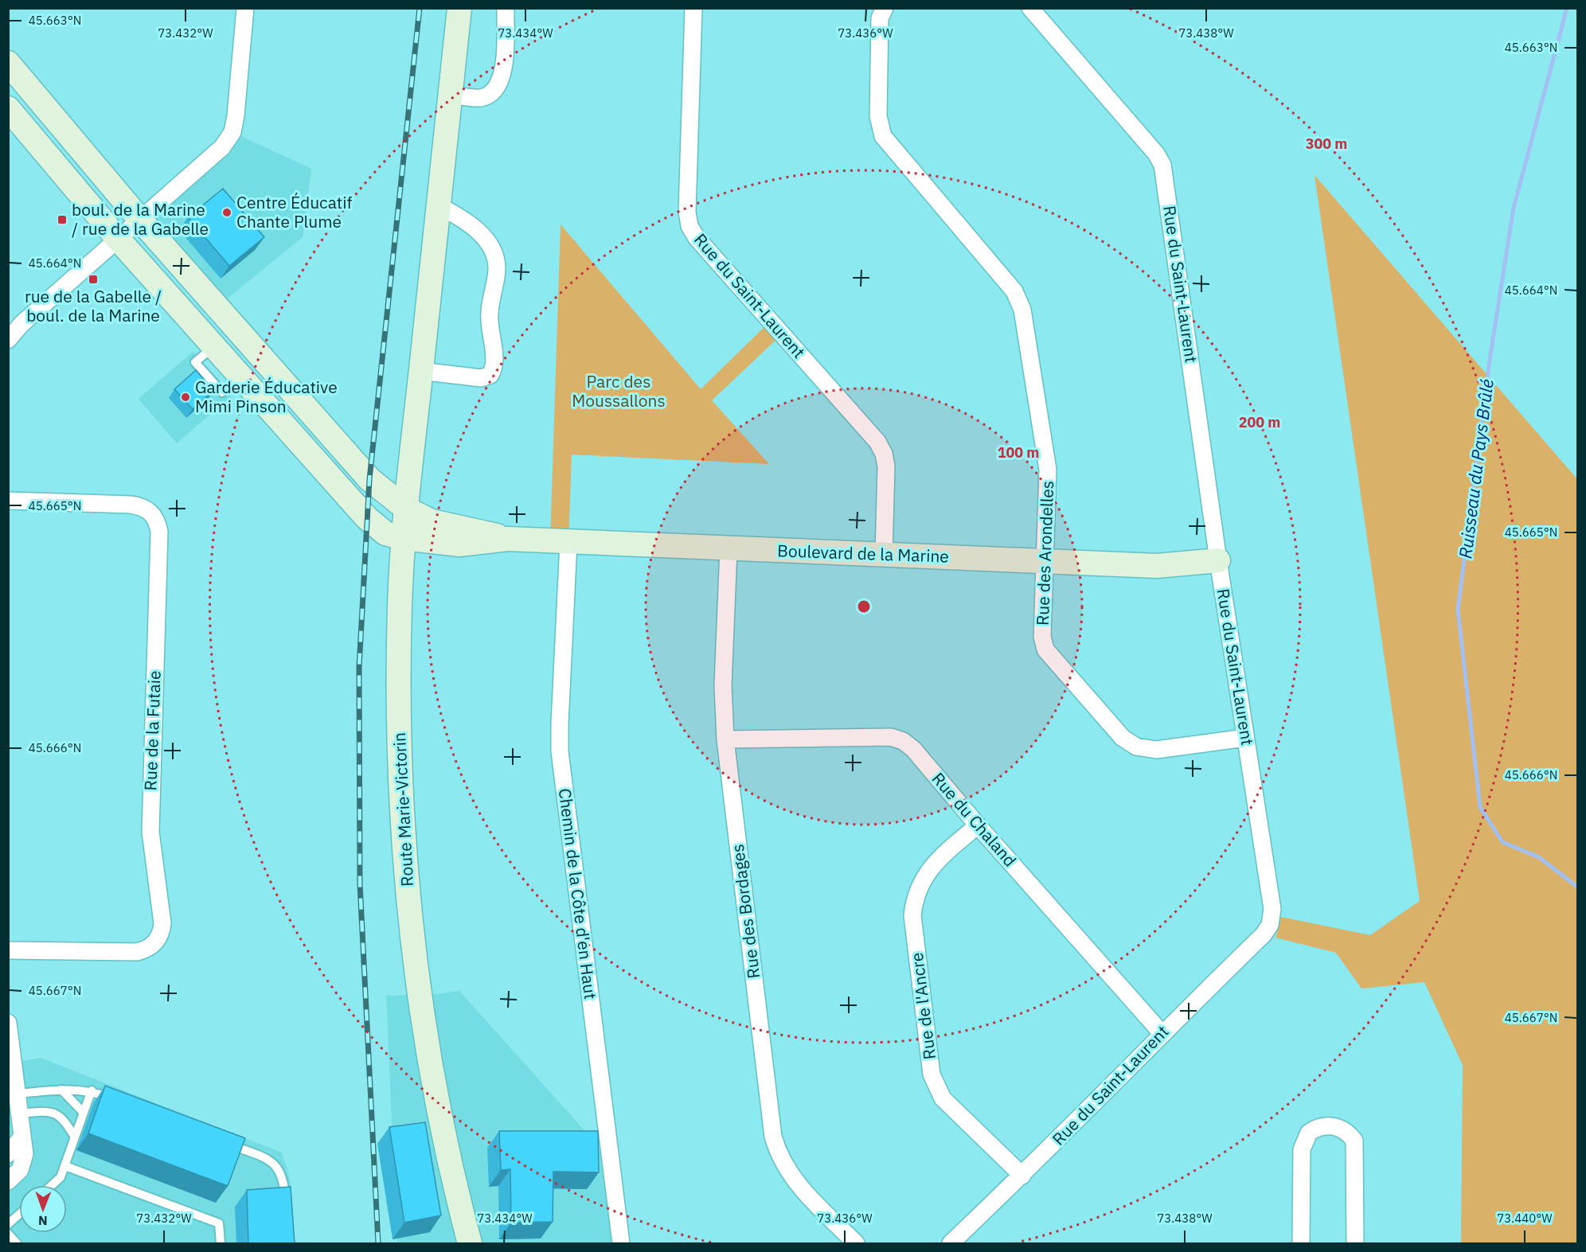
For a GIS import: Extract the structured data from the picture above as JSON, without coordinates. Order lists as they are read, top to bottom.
{
  "streets": {
    "street": [
      "Rue du Saint-Laurent",
      "Rue des Arondelles",
      "Boulevard de la Marine",
      "Rue de la Futaie",
      "Route Marie-Victorin",
      "Rue du Chaland",
      "Chemin de la Côte d'en Haut",
      "Rue des Bordages",
      "Rue de l'Ancre"
    ]
  },
  "crossings": [
    ["Rue du Saint-Laurent", "Rue des Arondelles"],
    ["Rue du Saint-Laurent", "Boulevard de la Marine"],
    ["Rue du Saint-Laurent", "Rue du Chaland"],
    ["Rue du Saint-Laurent", "Rue de l'Ancre"],
    ["Rue des Arondelles", "Boulevard de la Marine"],
    ["Boulevard de la Marine", "Route Marie-Victorin"],
    ["Boulevard de la Marine", "Chemin de la Côte d'en Haut"],
    ["Boulevard de la Marine", "Rue des Bordages"],
    ["Rue du Chaland", "Rue des Bordages"],
    ["Rue du Chaland", "Rue de l'Ancre"]
  ],
  "water": ["Ruisseau du Pays Brûlé"],
  "parks": ["Parc des Moussallons"],
  "places": {
    "other": ["Centre Éducatif Chante Plume", "Garderie Éducative Mimi Pinson"],
    "transit": ["boul. de la Marine / rue de la Gabelle", "rue de la Gabelle / boul. de la Marine"]
  },
  "north": "bottom",
  "coordinates": [
    "45.663°N",
    "73.432°W",
    "73.434°W",
    "73.436°W",
    "73.438°W",
    "45.664°N",
    "45.665°N",
    "45.666°N",
    "45.667°N",
    "73.440°W"
  ],
  "rings": ["300 m", "200 m", "100 m"]
}
